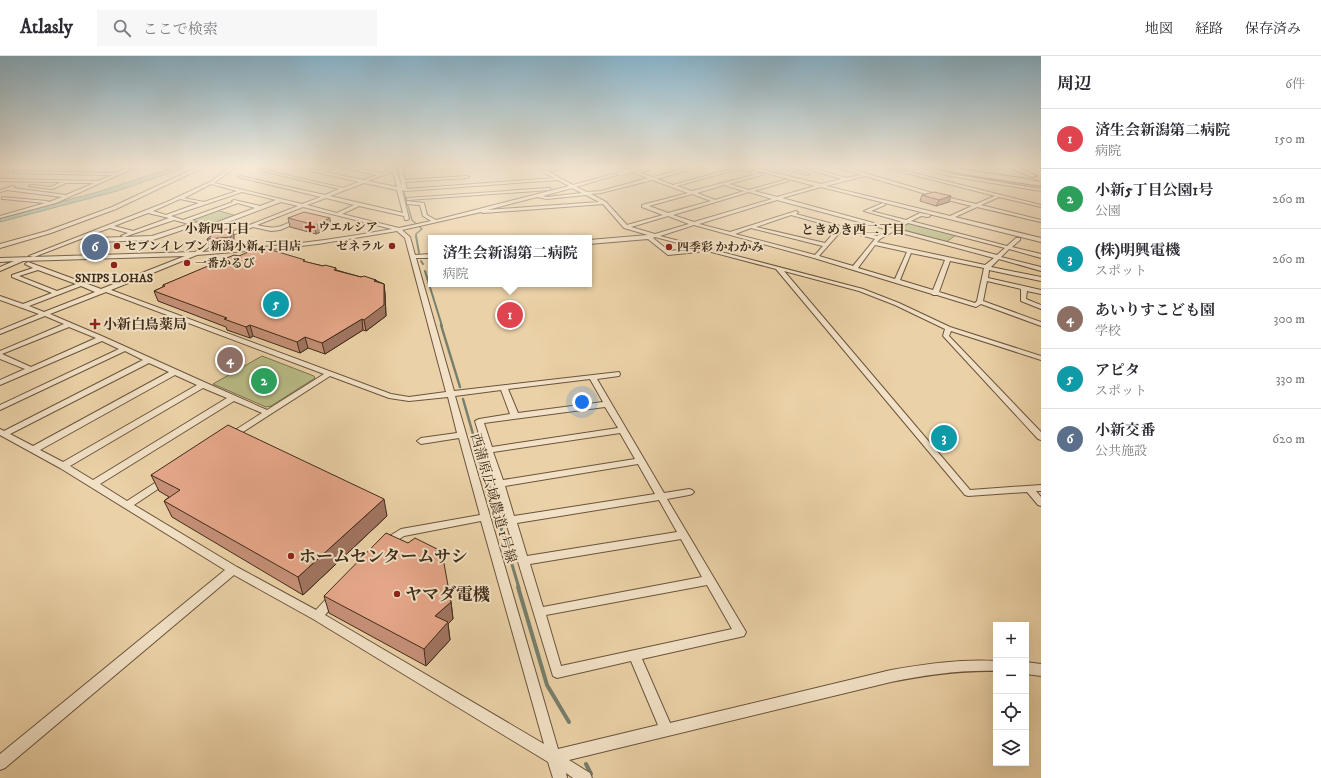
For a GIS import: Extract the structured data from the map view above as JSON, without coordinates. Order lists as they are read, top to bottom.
{
  "streets": {
    "street": ["西蒲原広域農道 1号線"]
  },
  "districts": ["小新四丁目", "ときめき西二丁目"],
  "places": {
    "health": ["ウエルシア", "小新白鳥薬局"],
    "other": [
      "セブンイレブン 新潟小新4丁目店",
      "ゼネラル",
      "四季彩 かわかみ",
      "一番かるび",
      "SNIPS LOHAS",
      "ホームセンタームサシ",
      "ヤマダ電機"
    ]
  },
  "page": {
    "header": "Atlasly",
    "search": "ここで検索",
    "nav": ["地図", "経路", "保存済み"],
    "heading": ["周辺", "6件"],
    "list": [
      {
        "mark": "1",
        "name": "済生会新潟第二病院",
        "note": "病院",
        "value": "150 m"
      },
      {
        "mark": "2",
        "name": "小新5丁目公園1号",
        "note": "公園",
        "value": "260 m"
      },
      {
        "mark": "3",
        "name": "(株)明興電機",
        "note": "スポット",
        "value": "260 m"
      },
      {
        "mark": "4",
        "name": "あいりすこども園",
        "note": "学校",
        "value": "300 m"
      },
      {
        "mark": "5",
        "name": "アピタ",
        "note": "スポット",
        "value": "330 m"
      },
      {
        "mark": "6",
        "name": "小新交番",
        "note": "公共施設",
        "value": "620 m"
      }
    ],
    "pins": [
      "6",
      "5",
      "1",
      "4",
      "2",
      "3"
    ],
    "popup": ["済生会新潟第二病院", "病院"],
    "map_buttons": ["+", "−"]
  }
}
